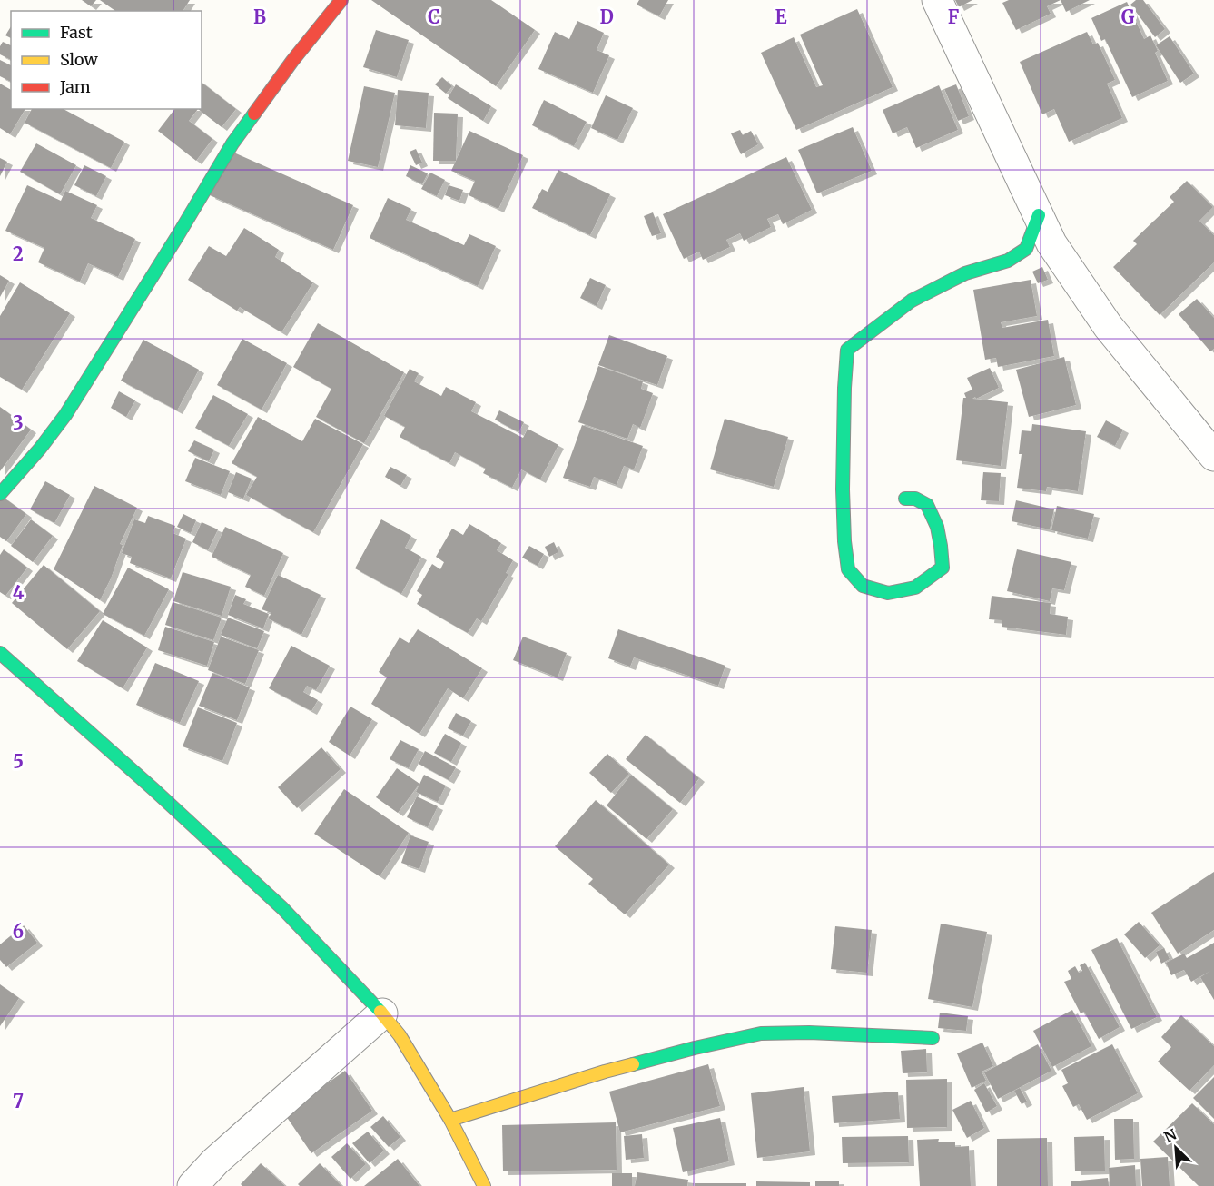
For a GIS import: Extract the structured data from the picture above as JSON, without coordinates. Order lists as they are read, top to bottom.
{
  "legend": ["Fast", "Slow", "Jam"],
  "north": "top left",
  "grid": {
    "columns": [
      "B",
      "C",
      "D",
      "E",
      "F",
      "G"
    ],
    "rows": [
      "2",
      "3",
      "4",
      "5",
      "6",
      "7"
    ]
  }
}
